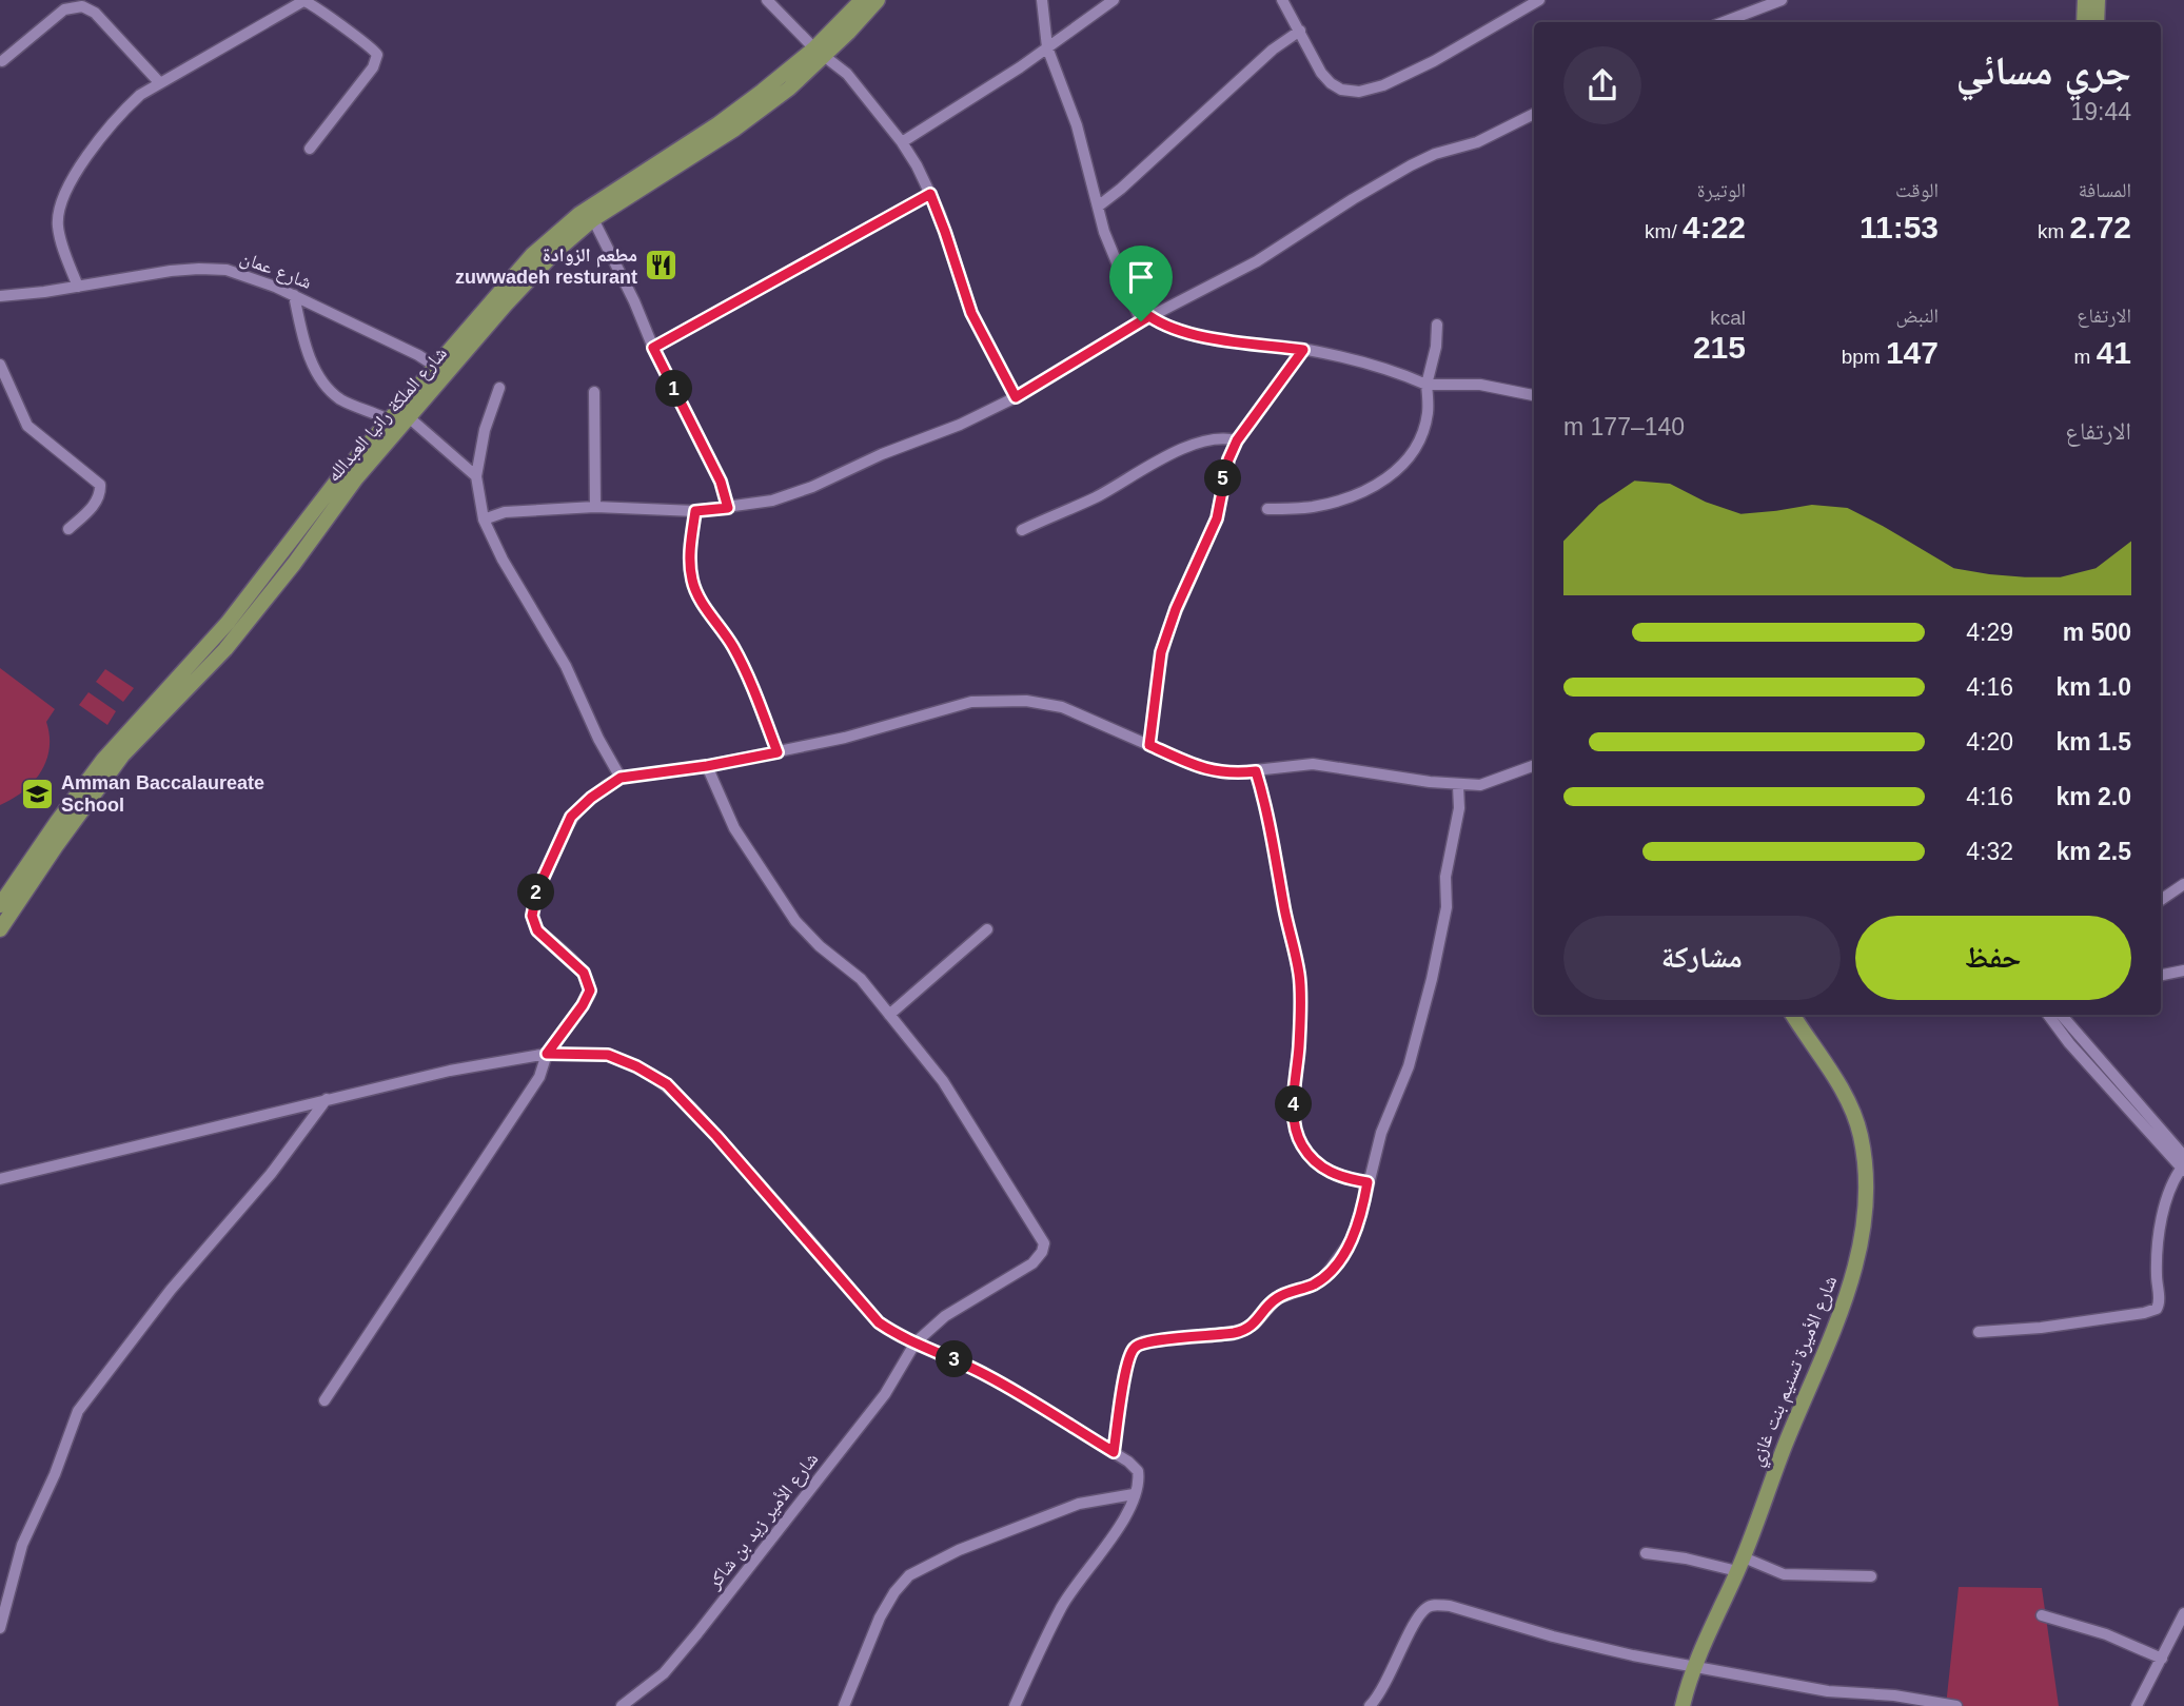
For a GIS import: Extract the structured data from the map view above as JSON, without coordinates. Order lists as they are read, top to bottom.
{
  "streets": {
    "main road": ["شارع الملكة رانيا العبدالله", "شارع الأميرة تسنيم بنت غازي"],
    "street": ["شارع عمان", "شارع الأمير زيد بن شاكر"]
  },
  "crossings": [
    ["شارع عمان", "شارع الملكة رانيا العبدالله"]
  ],
  "places": {
    "restaurant": ["مطعم الزوادة zuwwadeh resturant"],
    "school or university": ["Amman Baccalaureate School"]
  },
  "page": {
    "heading": ["جري مسائي", "19:44"],
    "stats": [
      ["المسافة", "2.72 km"],
      ["الوقت", "11:53"],
      ["الوتيرة", "4:22 /km"],
      ["الارتفاع", "41 m"],
      ["النبض", "147 bpm"],
      ["kcal", "215"]
    ],
    "pins": [
      "1",
      "5",
      "2",
      "4",
      "3"
    ],
    "chart": ["الارتفاع", "140–177 m"],
    "list": [
      {
        "name": "500 m",
        "note": "4:29"
      },
      {
        "name": "1.0 km",
        "note": "4:16"
      },
      {
        "name": "1.5 km",
        "note": "4:20"
      },
      {
        "name": "2.0 km",
        "note": "4:16"
      },
      {
        "name": "2.5 km",
        "note": "4:32"
      }
    ],
    "buttons": ["حفظ", "مشاركة"]
  }
}
